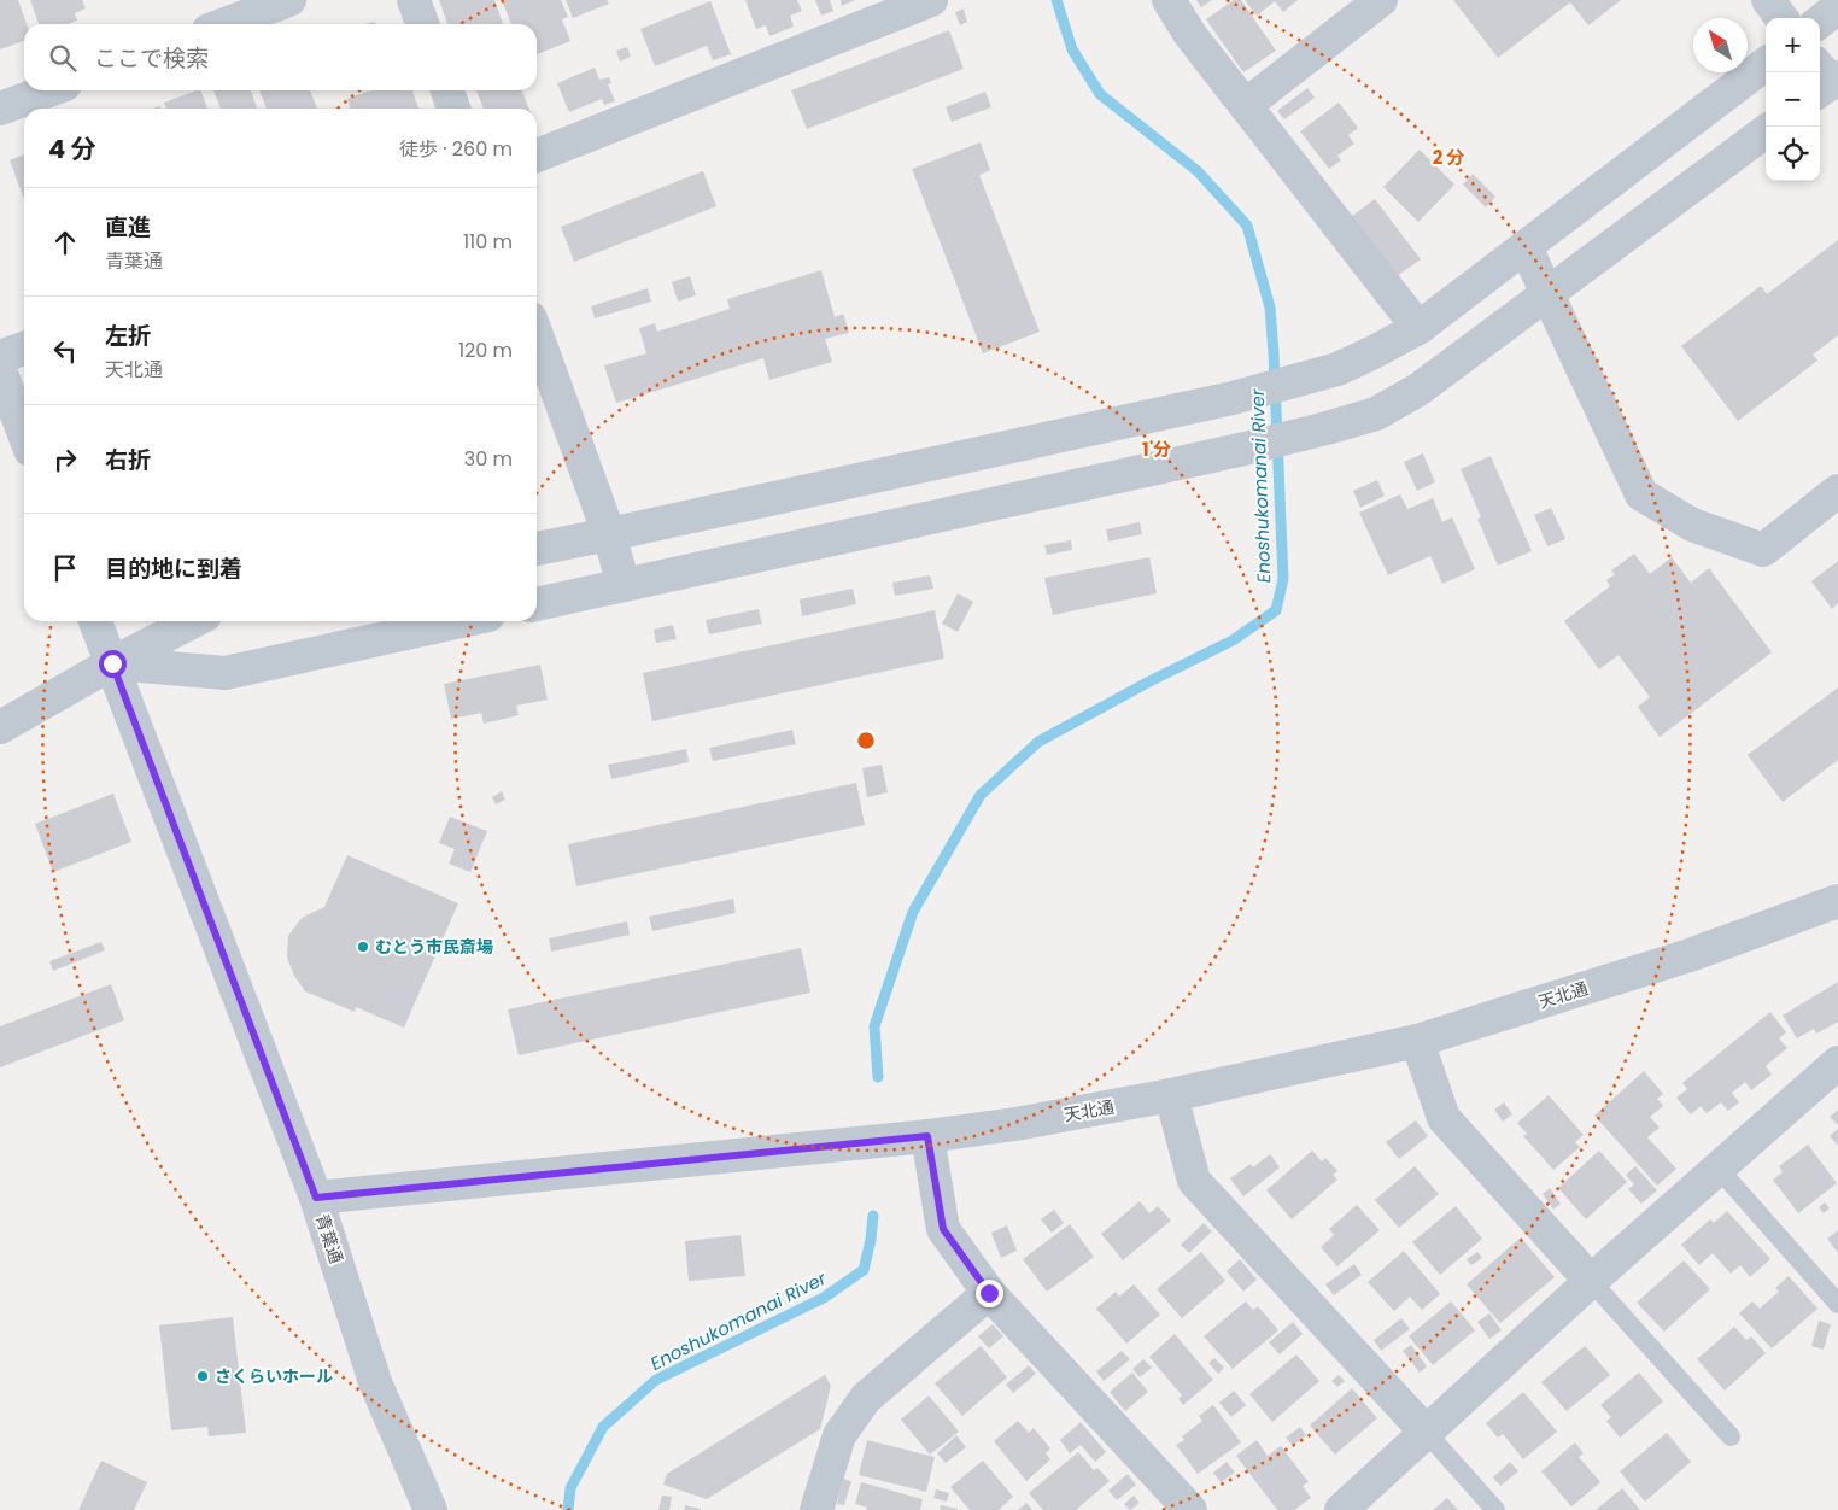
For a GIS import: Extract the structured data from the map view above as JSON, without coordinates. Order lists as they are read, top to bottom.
{
  "streets": {
    "street": ["天北通", "青葉通"]
  },
  "crossings": [
    ["天北通", "青葉通"]
  ],
  "water": ["Enoshukomanai River"],
  "places": ["むとう市民斎場", "さくらいホール"],
  "north": "top left",
  "page": {
    "map_buttons": ["+", "−"],
    "search": "ここで検索",
    "heading": ["4 分", "徒歩 · 260 m"],
    "list": [
      ["直進", "青葉通", "110 m"],
      ["左折", "天北通", "120 m"],
      ["右折", "30 m"],
      "目的地に到着"
    ]
  },
  "rings": ["2 分", "1 分"]
}
